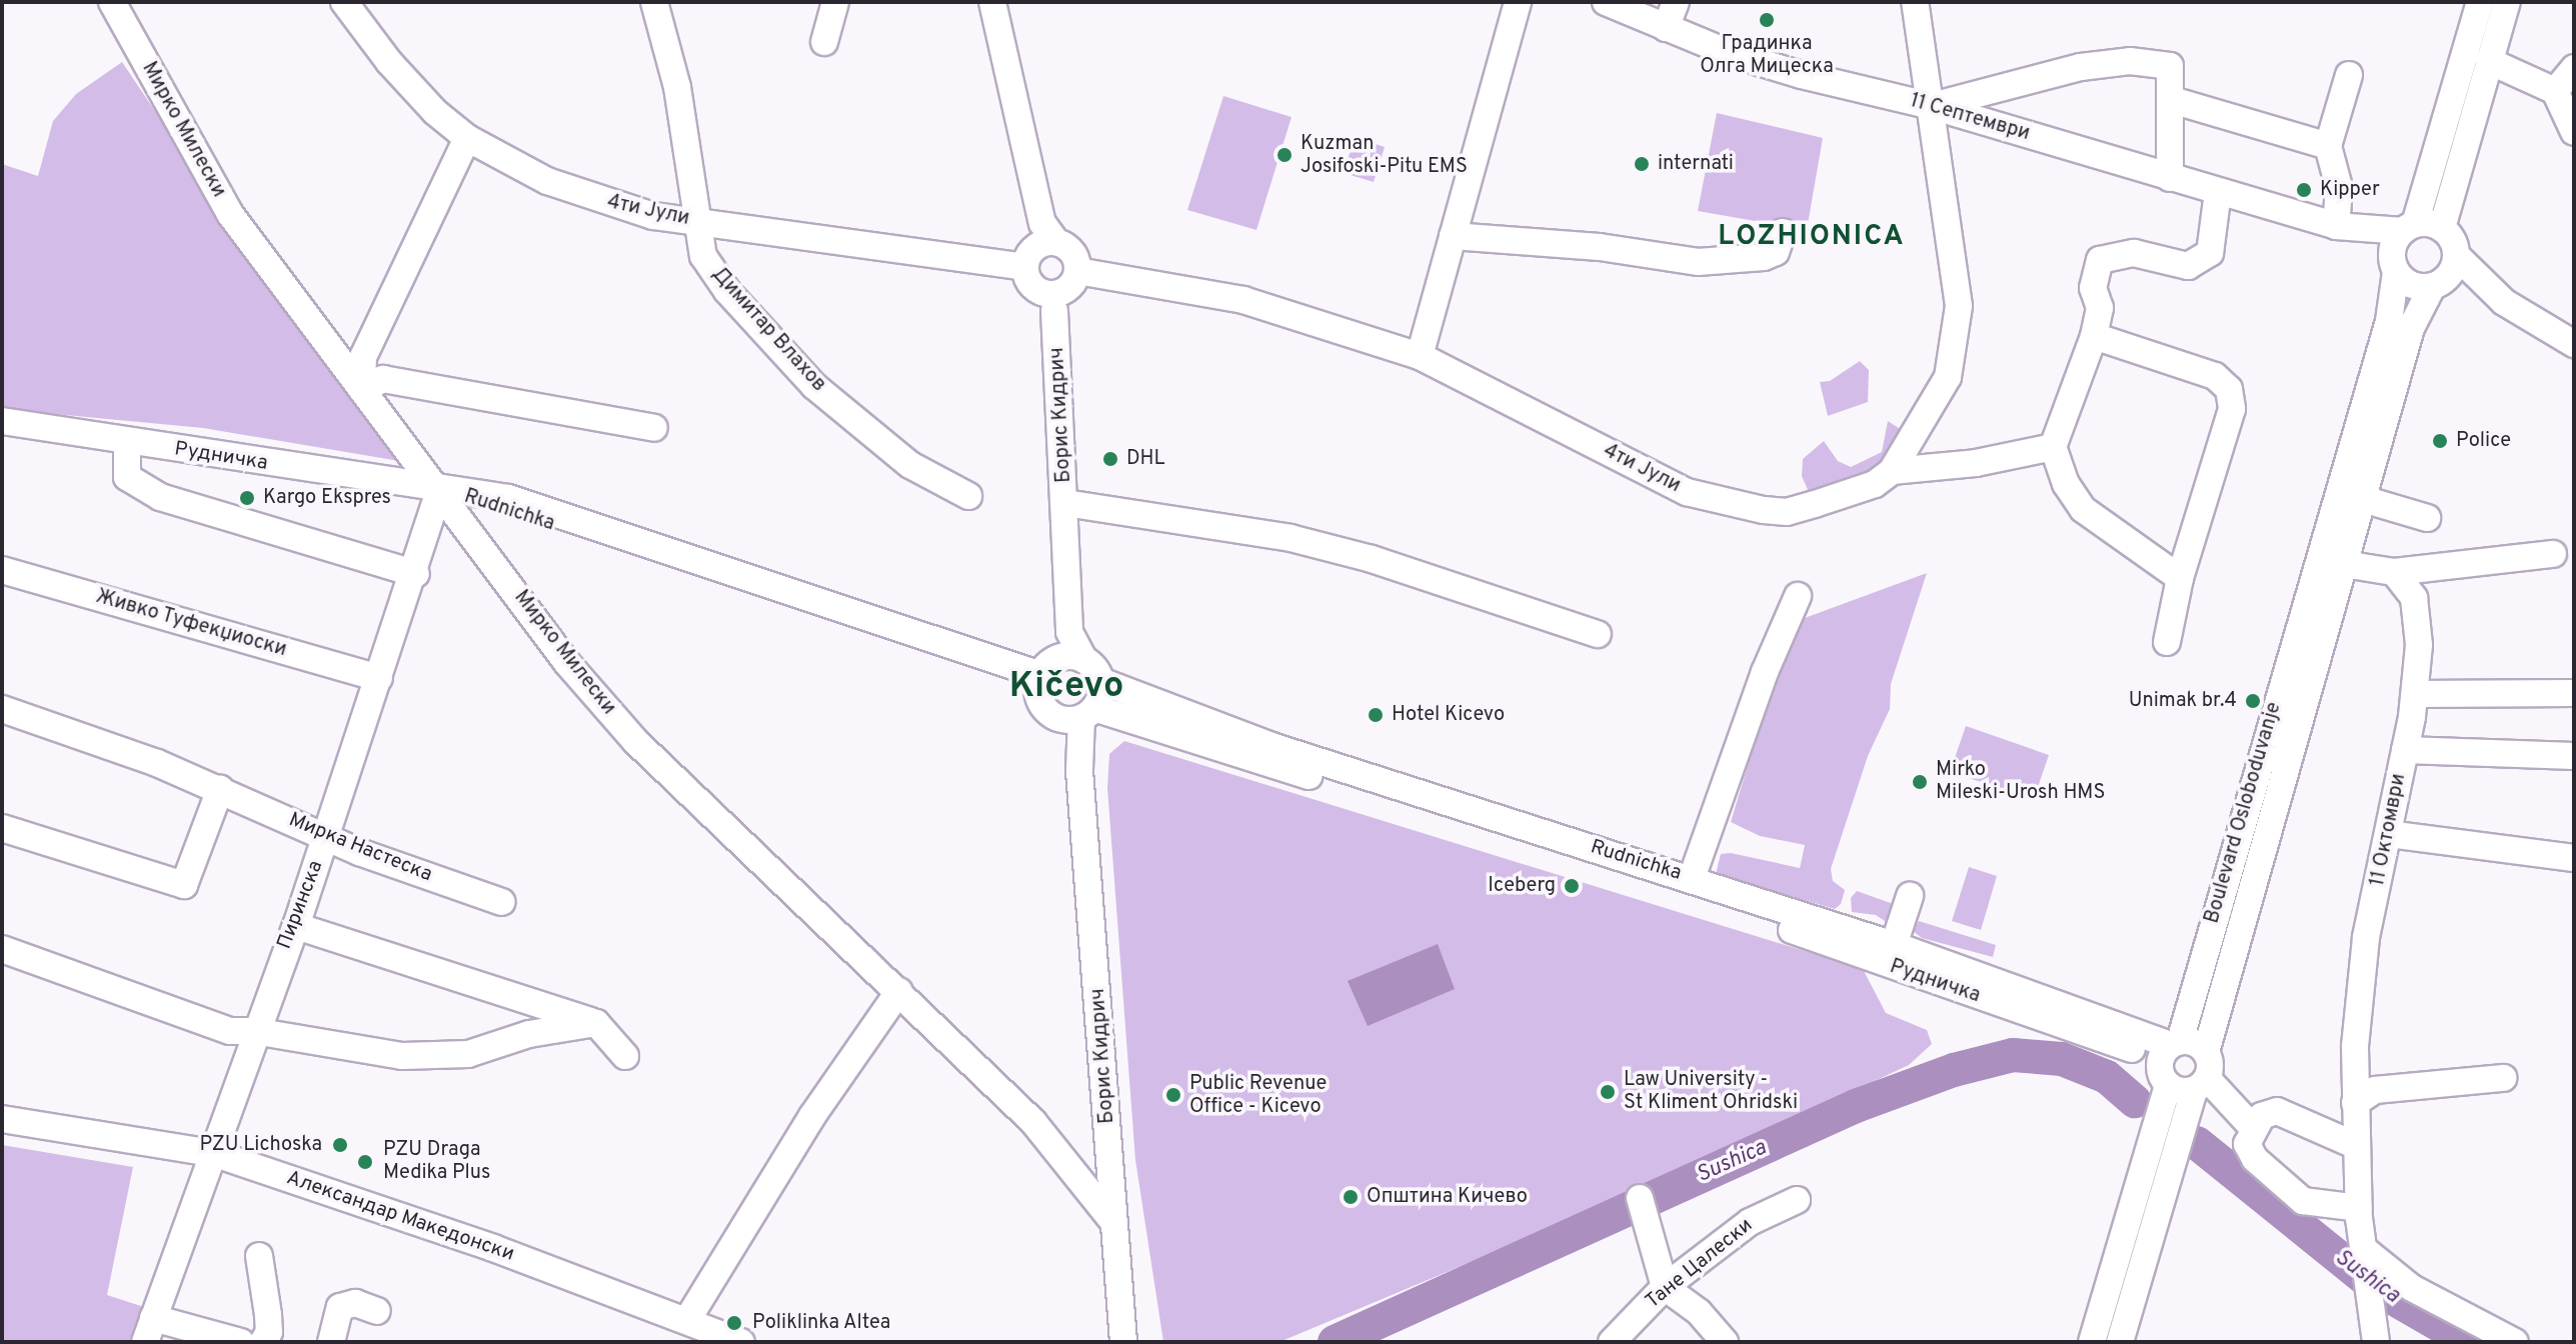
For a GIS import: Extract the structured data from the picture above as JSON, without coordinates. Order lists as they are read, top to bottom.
{
  "streets": {
    "street": [
      "11 Септември",
      "Мирко Милески",
      "4ти Јули",
      "Димитар Влахов",
      "Борис Кидрич",
      "Рудничка",
      "Rudnichka",
      "Живко Туфекџиоски",
      "Boulevard Osloboduvanje",
      "11 Октомври",
      "Мирка Настеска",
      "Пиринска",
      "Александар Македонски",
      "Тане Цалески"
    ]
  },
  "crossings": [
    ["11 Септември", "Boulevard Osloboduvanje"],
    ["Мирко Милески", "Борис Кидрич"],
    ["Мирко Милески", "Рудничка"],
    ["Мирко Милески", "Rudnichka"],
    ["Мирко Милески", "Пиринска"],
    ["4ти Јули", "Димитар Влахов"],
    ["4ти Јули", "Борис Кидрич"],
    ["Борис Кидрич", "Rudnichka"],
    ["Рудничка", "Rudnichka"],
    ["Рудничка", "Пиринска"],
    ["Rudnichka", "Boulevard Osloboduvanje"],
    ["Rudnichka", "Пиринска"],
    ["Живко Туфекџиоски", "Пиринска"],
    ["Мирка Настеска", "Пиринска"],
    ["Пиринска", "Александар Македонски"]
  ],
  "districts": ["LOZHIONICA", "Kičevo"],
  "water": ["Sushica"],
  "places": [
    "Градинка Олга Мицеска",
    "Kuzman Josifoski-Pitu EMS",
    "internati",
    "Kipper",
    "Police",
    "DHL",
    "Kargo Ekspres",
    "Unimak br.4",
    "Hotel Kicevo",
    "Mirko Mileski-Urosh HMS",
    "Iceberg",
    "Law University - St Kliment Ohridski",
    "Public Revenue Office - Kicevo",
    "PZU Lichoska",
    "PZU Draga Medika Plus",
    "Општина Кичево",
    "Poliklinka Altea"
  ]
}
